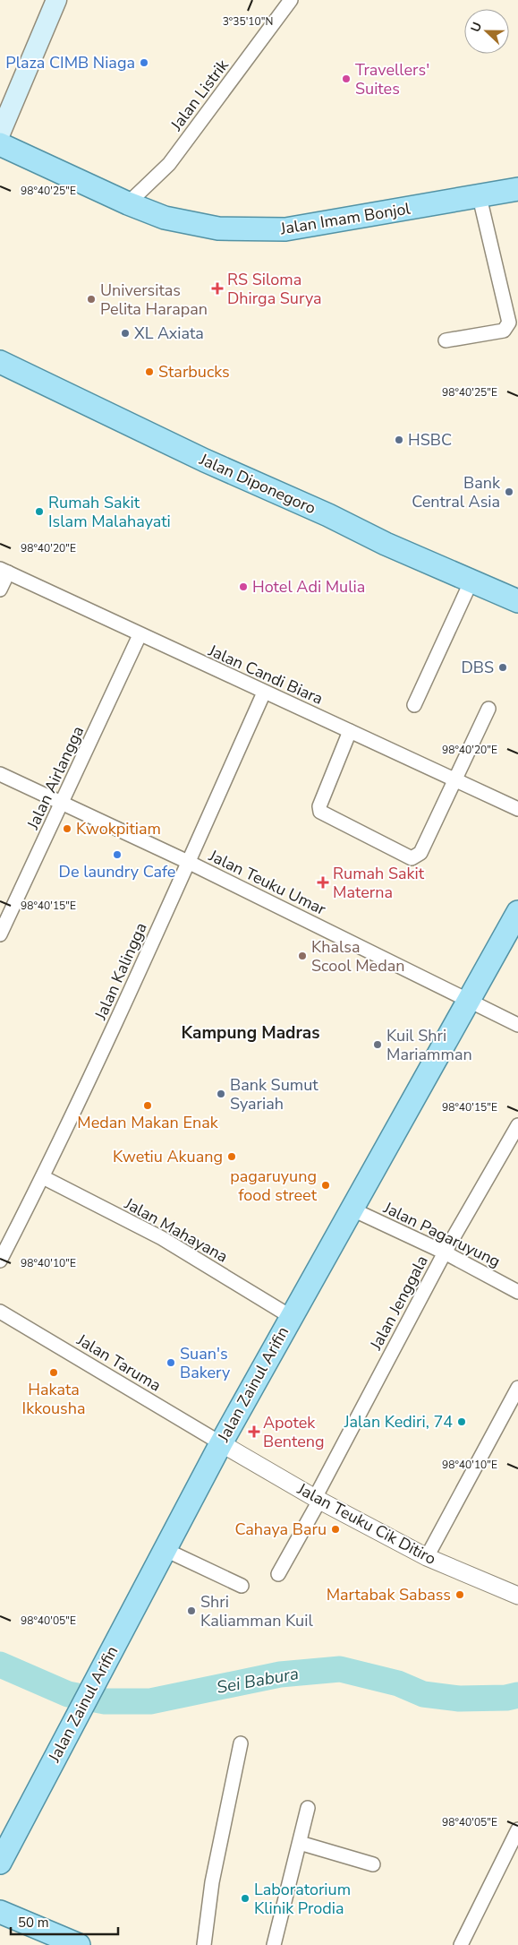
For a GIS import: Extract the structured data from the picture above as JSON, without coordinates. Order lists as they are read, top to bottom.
{
  "streets": {
    "main road": ["Jalan Imam Bonjol", "Jalan Diponegoro", "Jalan Zainul Arifin"],
    "street": [
      "Jalan Listrik",
      "Jalan Candi Biara",
      "Jalan Airlangga",
      "Jalan Teuku Umar",
      "Jalan Kalingga",
      "Jalan Mahayana",
      "Jalan Pagaruyung",
      "Jalan Jenggala",
      "Jalan Taruma",
      "Jalan Teuku Cik Ditiro"
    ]
  },
  "crossings": [
    ["Jalan Listrik", "Jalan Imam Bonjol"],
    ["Jalan Candi Biara", "Jalan Airlangga"],
    ["Jalan Candi Biara", "Jalan Kalingga"],
    ["Jalan Airlangga", "Jalan Teuku Umar"],
    ["Jalan Teuku Umar", "Jalan Kalingga"],
    ["Jalan Teuku Umar", "Jalan Zainul Arifin"],
    ["Jalan Kalingga", "Jalan Mahayana"],
    ["Jalan Mahayana", "Jalan Zainul Arifin"],
    ["Jalan Pagaruyung", "Jalan Jenggala"],
    ["Jalan Pagaruyung", "Jalan Zainul Arifin"],
    ["Jalan Jenggala", "Jalan Teuku Cik Ditiro"],
    ["Jalan Taruma", "Jalan Zainul Arifin"],
    ["Jalan Taruma", "Jalan Teuku Cik Ditiro"],
    ["Jalan Zainul Arifin", "Jalan Teuku Cik Ditiro"]
  ],
  "districts": ["Kampung Madras"],
  "water": ["Sei Babura"],
  "places": {
    "other": [
      "Plaza CIMB Niaga",
      "Travellers' Suites",
      "Universitas Pelita Harapan",
      "XL Axiata",
      "Starbucks",
      "HSBC",
      "Bank Central Asia",
      "Rumah Sakit Islam Malahayati",
      "Hotel Adi Mulia",
      "DBS",
      "Kwokpitiam",
      "De laundry Cafe",
      "Khalsa Scool Medan",
      "Kuil Shri Mariamman",
      "Bank Sumut Syariah",
      "Medan Makan Enak",
      "Kwetiu Akuang",
      "pagaruyung food street",
      "Suan's Bakery",
      "Hakata Ikkousha",
      "Jalan Kediri, 74",
      "Cahaya Baru",
      "Martabak Sabass",
      "Shri Kaliamman Kuil",
      "Laboratorium Klinik Prodia"
    ],
    "health": ["RS Siloma Dhirga Surya", "Rumah Sakit Materna", "Apotek Benteng"]
  },
  "scale_bar": "50 m",
  "north": "left",
  "coordinates": [
    "3°35'10\"N",
    "98°40'25\"E",
    "98°40'20\"E",
    "98°40'15\"E",
    "98°40'10\"E",
    "98°40'05\"E"
  ]
}
